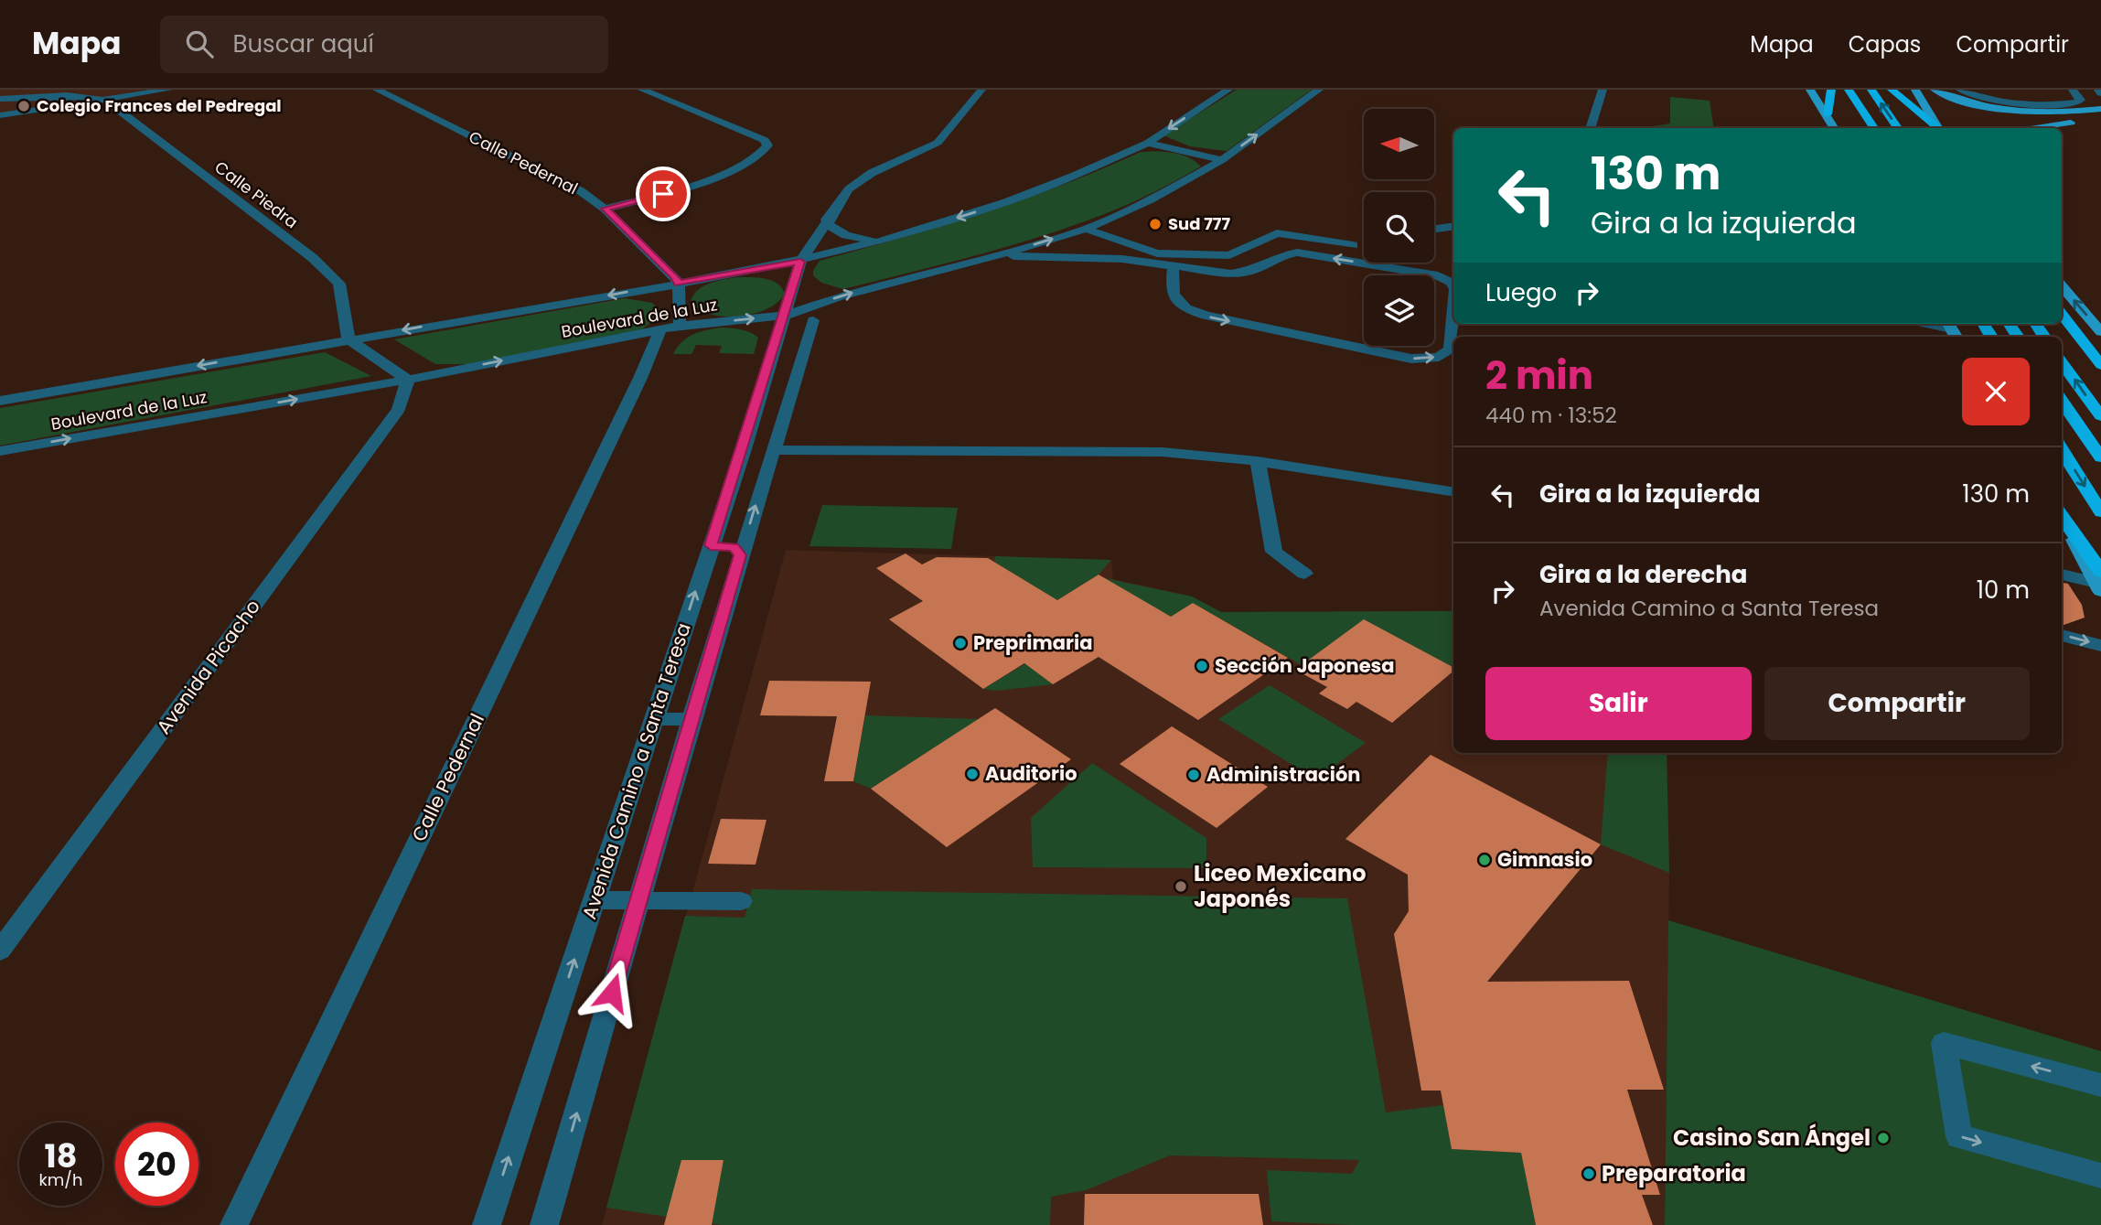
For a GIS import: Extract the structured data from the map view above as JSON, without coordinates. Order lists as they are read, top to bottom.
{
  "streets": {
    "street": [
      "Calle Pedernal",
      "Calle Piedra",
      "Boulevard de la Luz",
      "Avenida Picacho",
      "Avenida Camino a Santa Teresa"
    ]
  },
  "crossings": [
    ["Calle Pedernal", "Boulevard de la Luz"],
    ["Calle Piedra", "Boulevard de la Luz"],
    ["Boulevard de la Luz", "Avenida Picacho"],
    ["Boulevard de la Luz", "Avenida Camino a Santa Teresa"]
  ],
  "places": [
    "Colegio Frances del Pedregal",
    "Sud 777",
    "Preprimaria",
    "Sección Japonesa",
    "Auditorio",
    "Administración",
    "Gimnasio",
    "Liceo Mexicano Japonés",
    "Casino San Ángel",
    "Preparatoria"
  ],
  "north": "left",
  "page": {
    "header": "Mapa",
    "search": "Buscar aquí",
    "nav": ["Mapa", "Capas", "Compartir"],
    "turn": ["130 m", "Gira a la izquierda"],
    "then": "Luego",
    "heading": ["2 min", "440 m · 13:52"],
    "list": [
      {
        "name": "Gira a la izquierda",
        "value": "130 m"
      },
      {
        "name": "Gira a la derecha",
        "note": "Avenida Camino a Santa Teresa",
        "value": "10 m"
      }
    ],
    "buttons": ["Salir", "Compartir"],
    "speed": "18 km/h",
    "limit": "20"
  }
}
